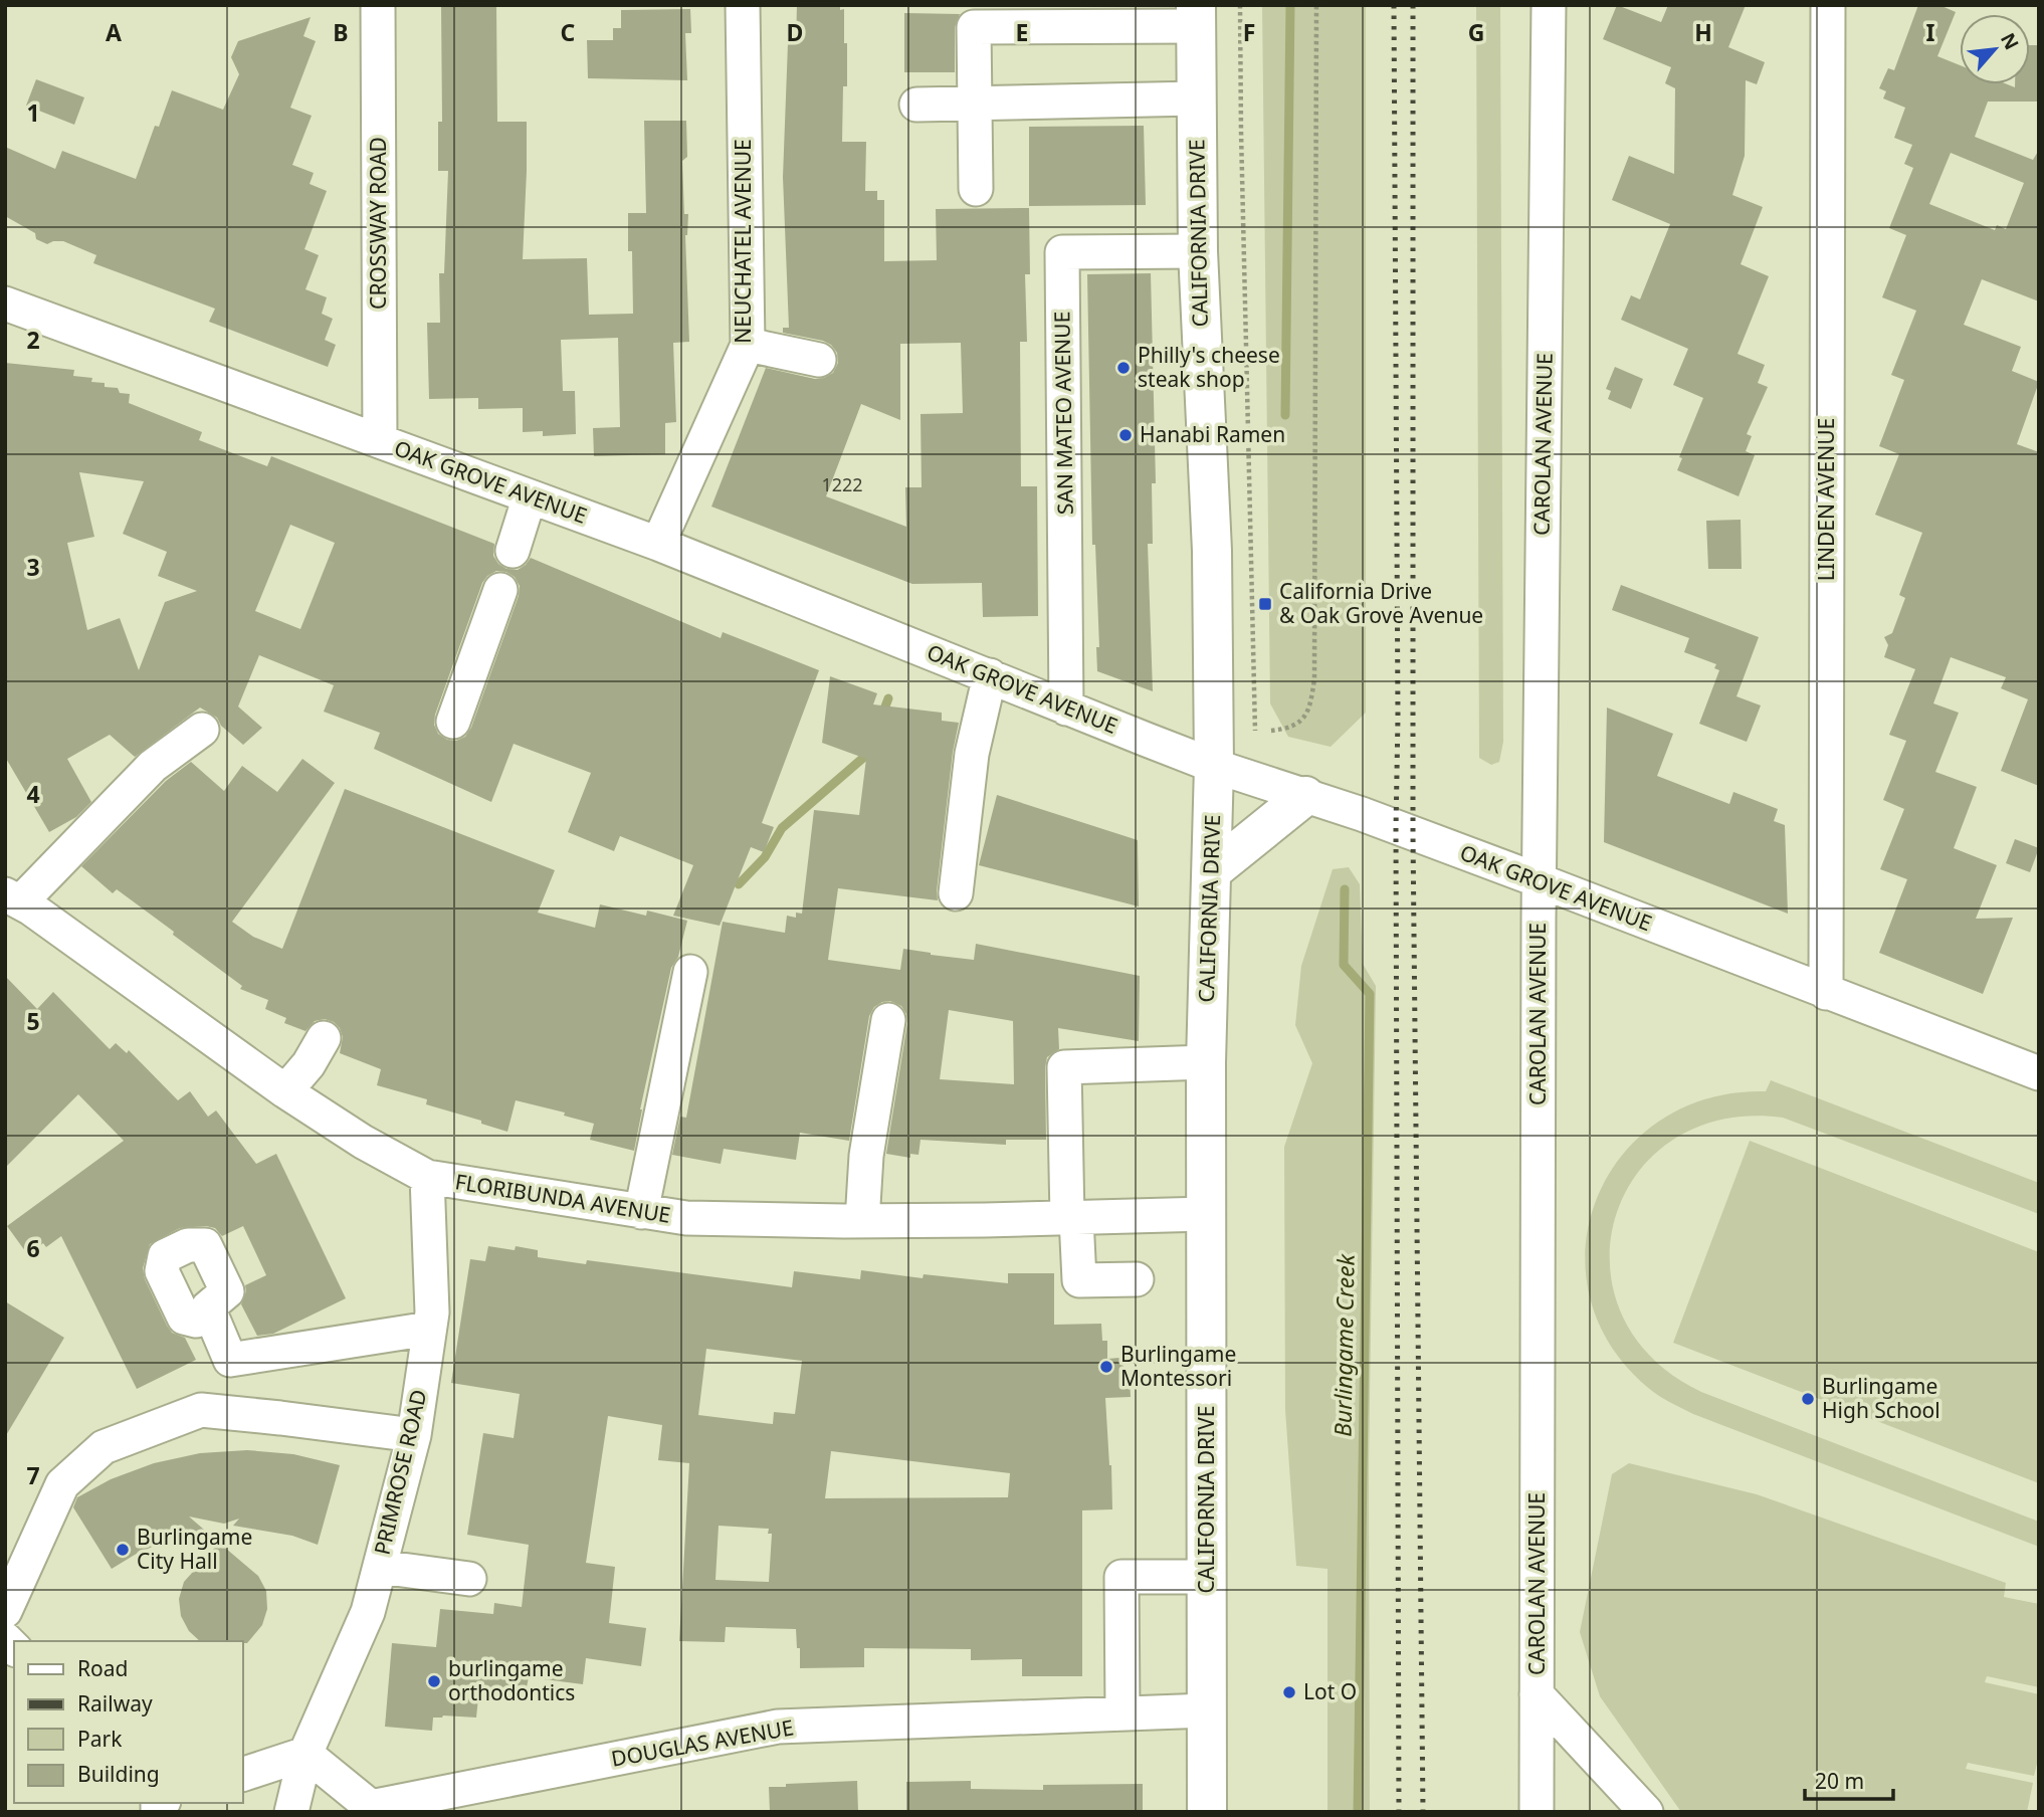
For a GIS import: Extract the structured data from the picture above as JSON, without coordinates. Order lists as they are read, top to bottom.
{
  "streets": {
    "main road": ["CALIFORNIA DRIVE"],
    "street": [
      "CROSSWAY ROAD",
      "NEUCHATEL AVENUE",
      "SAN MATEO AVENUE",
      "CAROLAN AVENUE",
      "OAK GROVE AVENUE",
      "LINDEN AVENUE",
      "FLORIBUNDA AVENUE",
      "PRIMROSE ROAD",
      "DOUGLAS AVENUE"
    ]
  },
  "crossings": [
    ["CROSSWAY ROAD", "OAK GROVE AVENUE"],
    ["CALIFORNIA DRIVE", "SAN MATEO AVENUE"],
    ["CALIFORNIA DRIVE", "OAK GROVE AVENUE"],
    ["CALIFORNIA DRIVE", "FLORIBUNDA AVENUE"],
    ["CALIFORNIA DRIVE", "DOUGLAS AVENUE"],
    ["NEUCHATEL AVENUE", "OAK GROVE AVENUE"],
    ["SAN MATEO AVENUE", "OAK GROVE AVENUE"],
    ["CAROLAN AVENUE", "OAK GROVE AVENUE"],
    ["OAK GROVE AVENUE", "LINDEN AVENUE"],
    ["FLORIBUNDA AVENUE", "PRIMROSE ROAD"],
    ["PRIMROSE ROAD", "DOUGLAS AVENUE"]
  ],
  "water": ["Burlingame Creek"],
  "places": {
    "other": [
      "Philly's cheese steak shop",
      "Hanabi Ramen",
      "Burlingame Montessori",
      "Burlingame High School",
      "Burlingame City Hall",
      "burlingame orthodontics",
      "Lot O"
    ],
    "transit": ["California Drive & Oak Grove Avenue"]
  },
  "house_numbers": ["1222"],
  "legend": [
    "Road",
    "Railway",
    "Park",
    "Building"
  ],
  "scale_bar": "20 m",
  "north": "top right",
  "grid": {
    "columns": [
      "A",
      "B",
      "C",
      "D",
      "E",
      "F",
      "G",
      "H",
      "I"
    ],
    "rows": [
      "1",
      "2",
      "3",
      "4",
      "5",
      "6",
      "7"
    ]
  }
}
